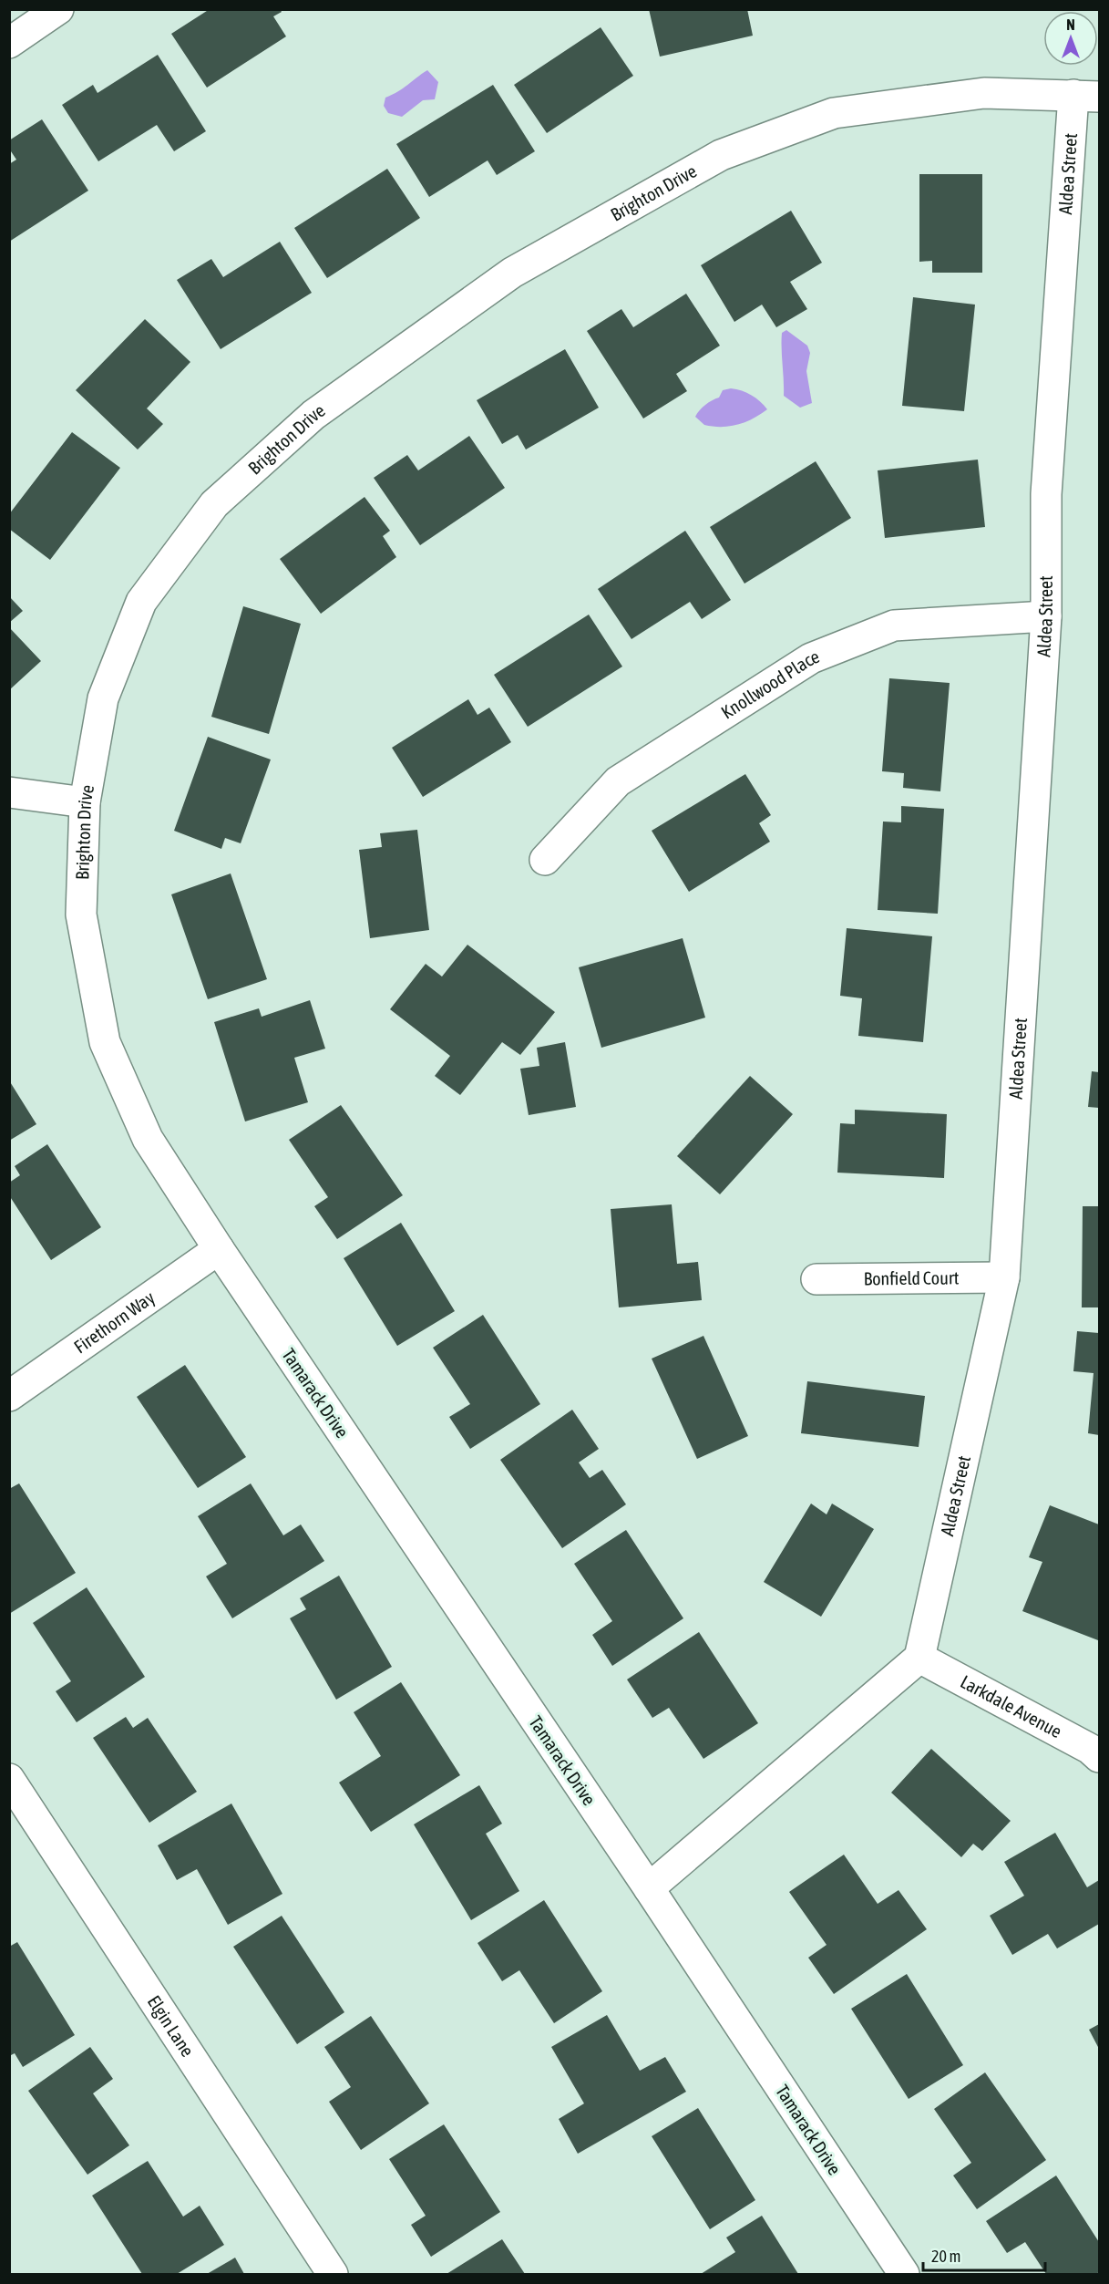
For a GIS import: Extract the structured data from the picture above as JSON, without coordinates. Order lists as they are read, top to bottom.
{
  "streets": {
    "street": [
      "Aldea Street",
      "Brighton Drive",
      "Knollwood Place",
      "Bonfield Court",
      "Firethorn Way",
      "Tamarack Drive",
      "Larkdale Avenue",
      "Elgin Lane"
    ]
  },
  "crossings": [
    ["Aldea Street", "Brighton Drive"],
    ["Aldea Street", "Knollwood Place"],
    ["Aldea Street", "Bonfield Court"],
    ["Aldea Street", "Larkdale Avenue"],
    ["Brighton Drive", "Firethorn Way"],
    ["Brighton Drive", "Tamarack Drive"],
    ["Firethorn Way", "Tamarack Drive"]
  ],
  "scale_bar": "20 m",
  "north": "top"
}
